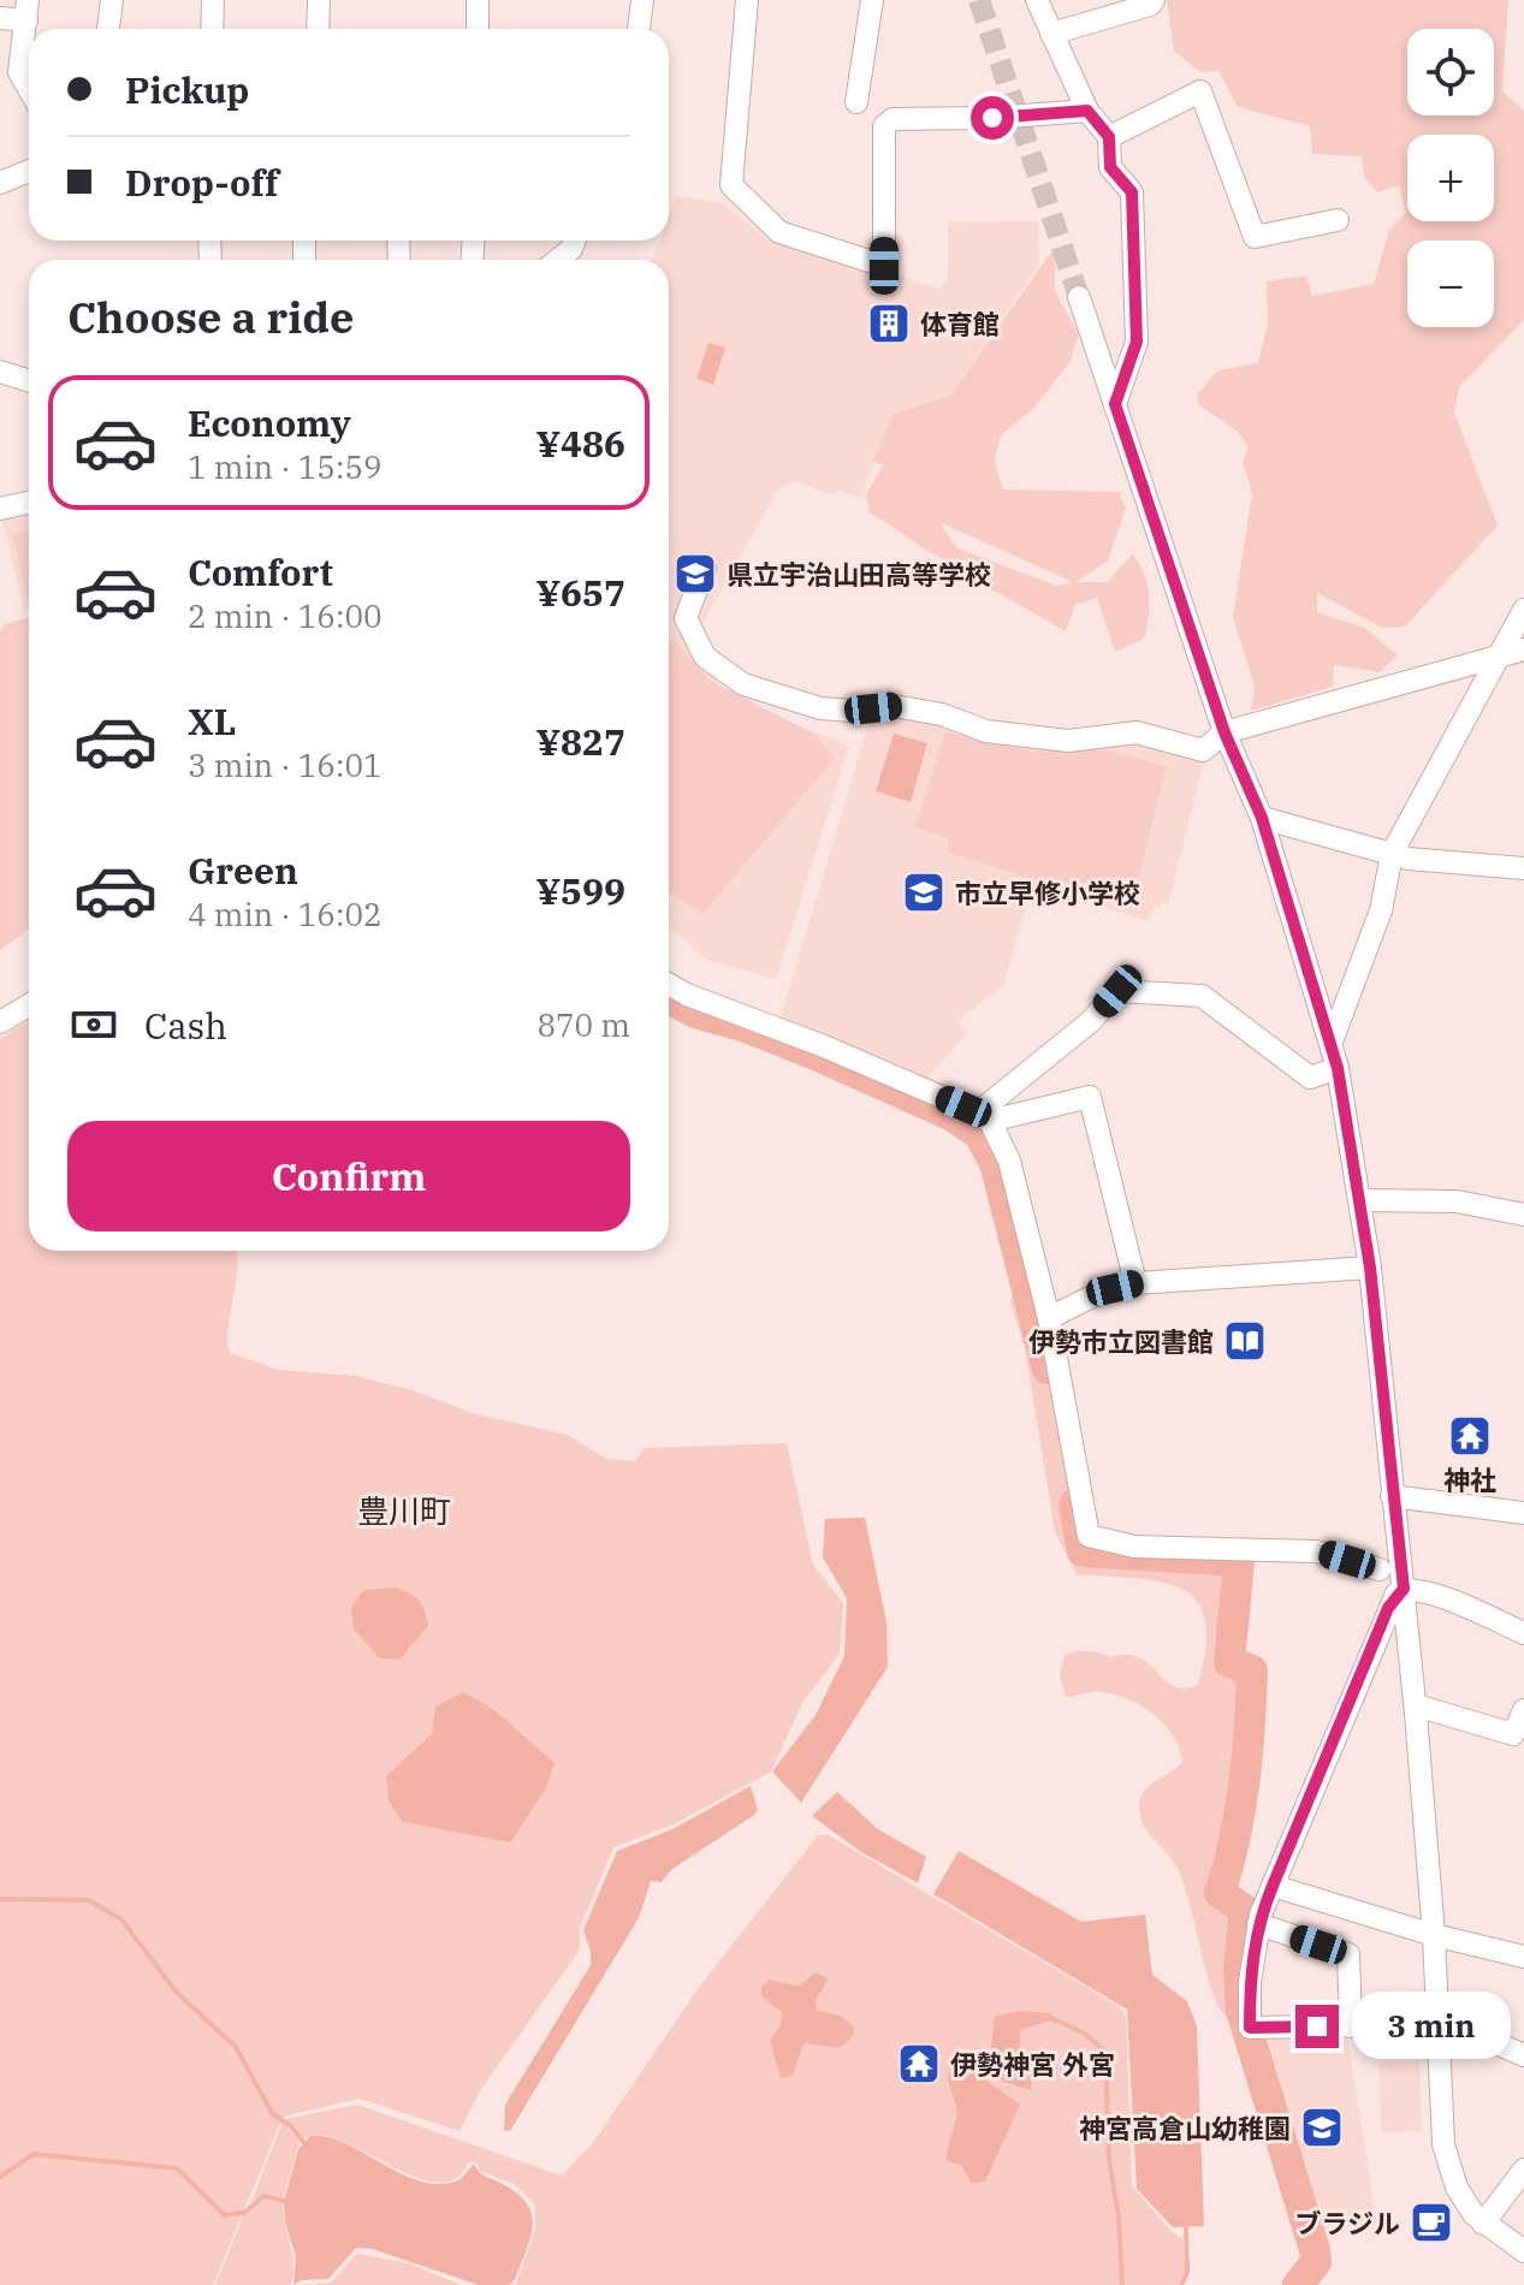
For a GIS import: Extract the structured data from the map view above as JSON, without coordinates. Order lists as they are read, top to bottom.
{
  "districts": ["豊川町"],
  "places": {
    "building": ["体育館"],
    "school or university": ["県立宇治山田高等学校", "市立早修小学校", "神宮高倉山幼稚園"],
    "library": ["伊勢市立図書館"],
    "temple": ["神社", "伊勢神宮 外宮"],
    "cafe": ["ブラジル"]
  },
  "page": {
    "map_buttons": ["+", "−"],
    "banner": ["Pickup", "Drop-off"],
    "heading": "Choose a ride",
    "list": [
      {
        "name": "Economy",
        "note": "1 min · 15:59",
        "value": "¥486"
      },
      {
        "name": "Comfort",
        "note": "2 min · 16:00",
        "value": "¥657"
      },
      {
        "name": "XL",
        "note": "3 min · 16:01",
        "value": "¥827"
      },
      {
        "name": "Green",
        "note": "4 min · 16:02",
        "value": "¥599"
      }
    ],
    "pay": ["Cash", "870 m"],
    "buttons": "Confirm",
    "bubble": "3 min"
  }
}
